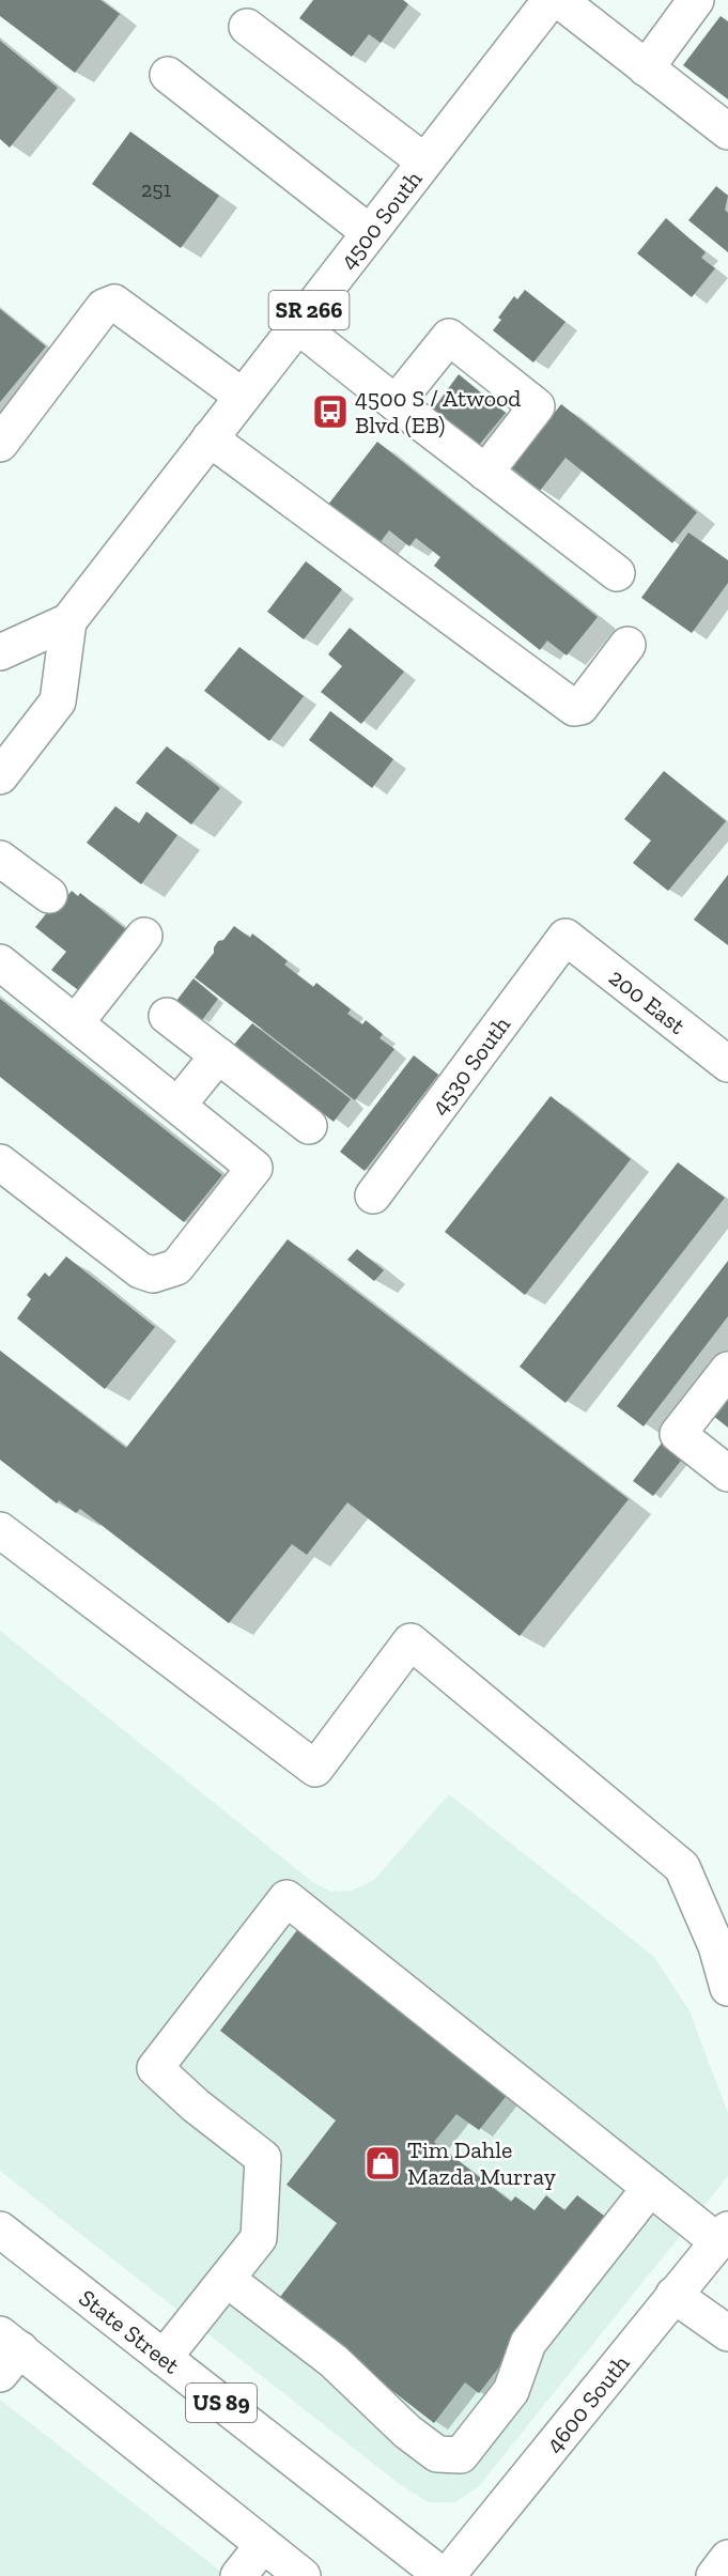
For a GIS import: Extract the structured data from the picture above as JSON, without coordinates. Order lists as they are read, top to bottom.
{
  "streets": {
    "main road": [
      "4500 South",
      "SR 266",
      "200 East",
      "4530 South",
      "State Street",
      "4600 South",
      "US 89"
    ]
  },
  "crossings": [
    ["200 East", "4530 South"]
  ],
  "places": {
    "bus stop": ["4500 S / Atwood Blvd (EB)"],
    "shop": ["Tim Dahle Mazda Murray"]
  },
  "house_numbers": ["251"]
}
